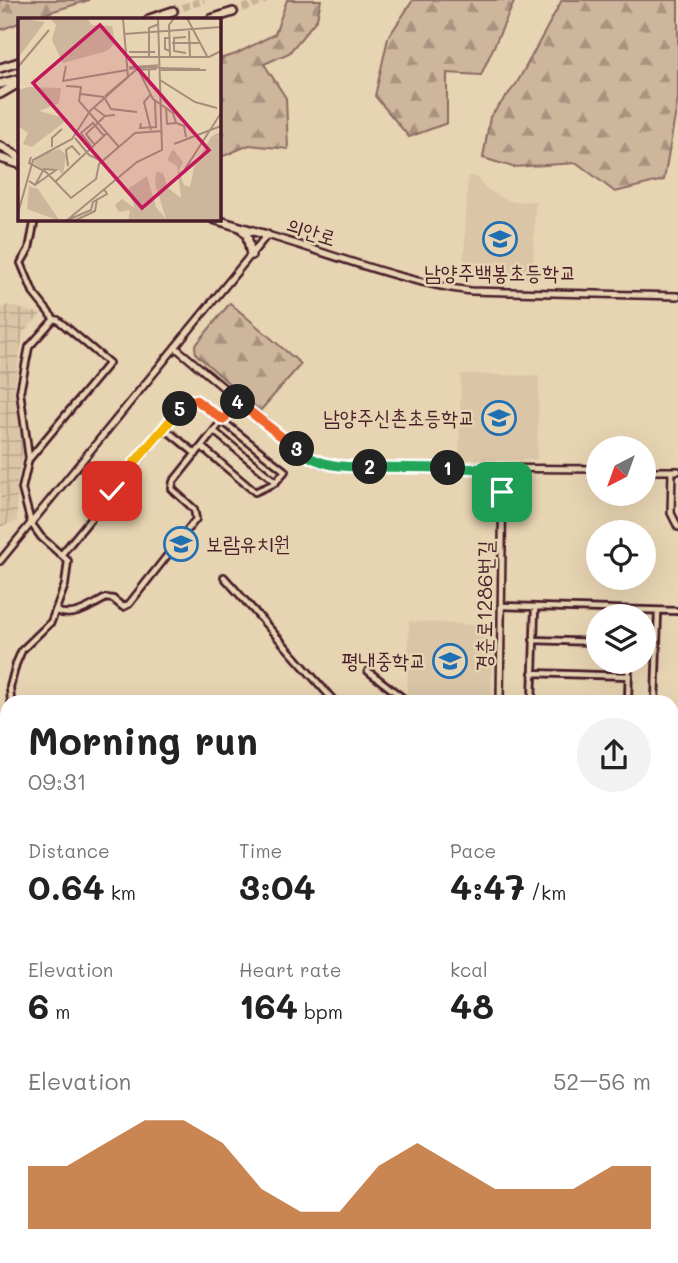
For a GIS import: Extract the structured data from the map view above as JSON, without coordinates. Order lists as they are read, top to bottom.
{
  "streets": {
    "street": ["의안로", "경춘로1286번길"]
  },
  "places": {
    "school or university": [
      "남양주백봉초등학교",
      "남양주신촌초등학교",
      "보람유치원",
      "평내중학교"
    ]
  },
  "north": "bottom left",
  "page": {
    "pins": [
      "4",
      "5",
      "3",
      "2",
      "1"
    ],
    "heading": ["Morning run", "09:31"],
    "stats": [
      ["Distance", "0.64 km"],
      ["Time", "3:04"],
      ["Pace", "4:47 /km"],
      ["Elevation", "6 m"],
      ["Heart rate", "164 bpm"],
      ["kcal", "48"]
    ],
    "chart": ["Elevation", "52–56 m"]
  }
}
